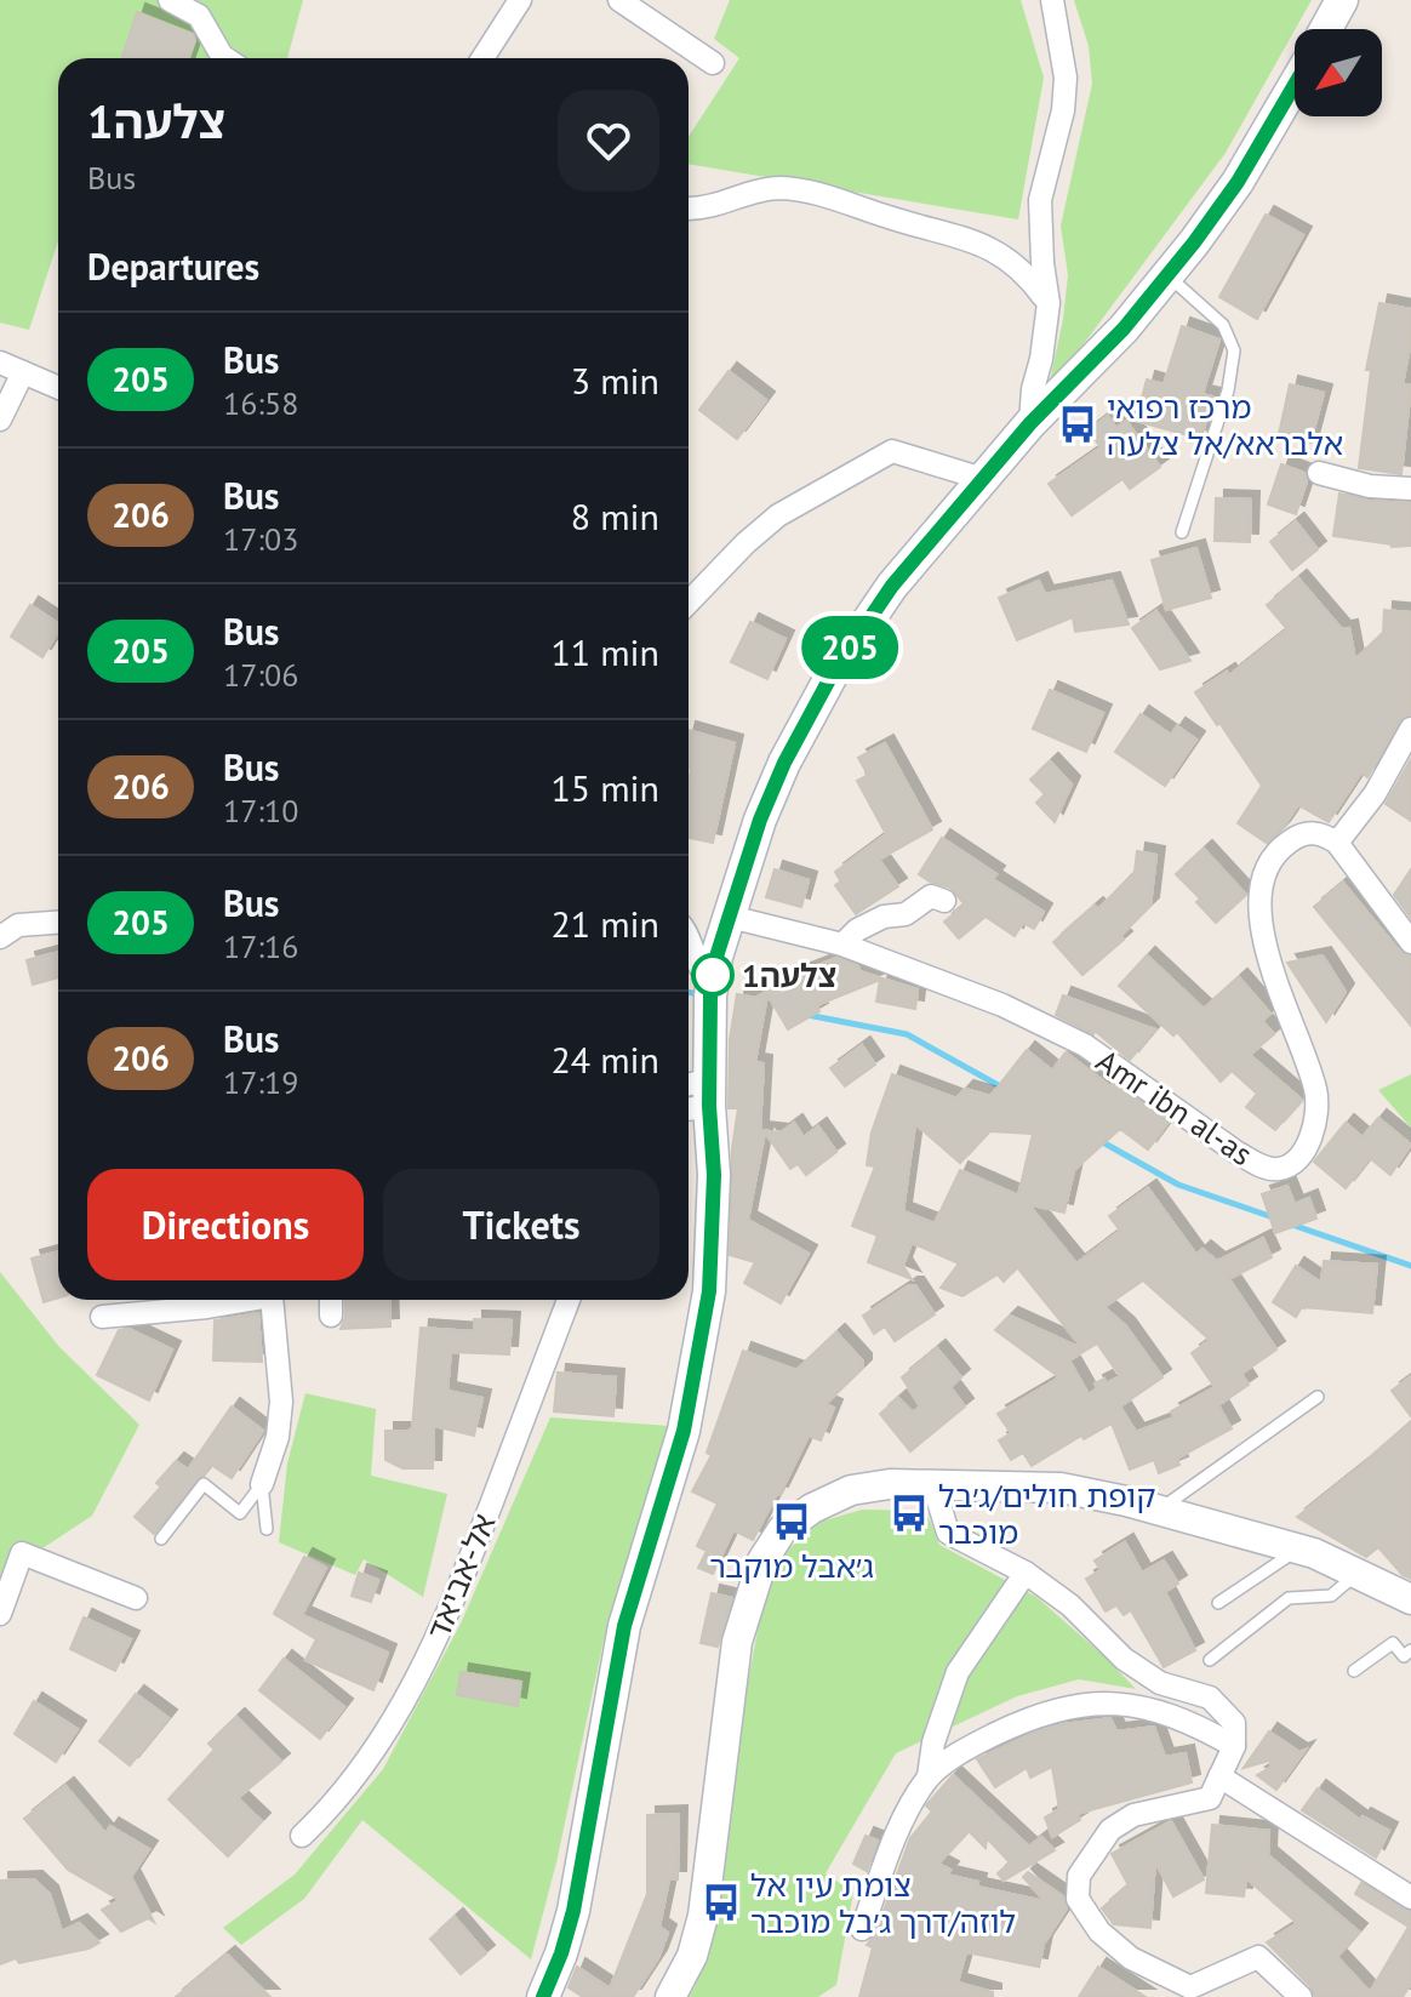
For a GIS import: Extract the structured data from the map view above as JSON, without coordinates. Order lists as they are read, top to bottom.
{
  "streets": {
    "street": ["Amr ibn al-as", "אל-אביאד"]
  },
  "places": {
    "bus stop": [
      "מרכז רפואי אלבראא/אל צלעה",
      "קופת חולים/ג׳בל מוכבר",
      "ג׳אבל מוקבר",
      "צומת עין אל לוזה/דרך ג׳בל מוכבר"
    ],
    "other": ["צלעה1"]
  },
  "lines": ["bus line 205"],
  "north": "bottom left",
  "page": {
    "on_map": "205",
    "heading": [
      ["צלעה1", "Bus"],
      "Departures"
    ],
    "list": [
      {
        "mark": "205",
        "name": "Bus",
        "note": "16:58",
        "value": "3 min"
      },
      {
        "mark": "206",
        "name": "Bus",
        "note": "17:03",
        "value": "8 min"
      },
      {
        "mark": "205",
        "name": "Bus",
        "note": "17:06",
        "value": "11 min"
      },
      {
        "mark": "206",
        "name": "Bus",
        "note": "17:10",
        "value": "15 min"
      },
      {
        "mark": "205",
        "name": "Bus",
        "note": "17:16",
        "value": "21 min"
      },
      {
        "mark": "206",
        "name": "Bus",
        "note": "17:19",
        "value": "24 min"
      }
    ],
    "buttons": ["Directions", "Tickets"]
  }
}
